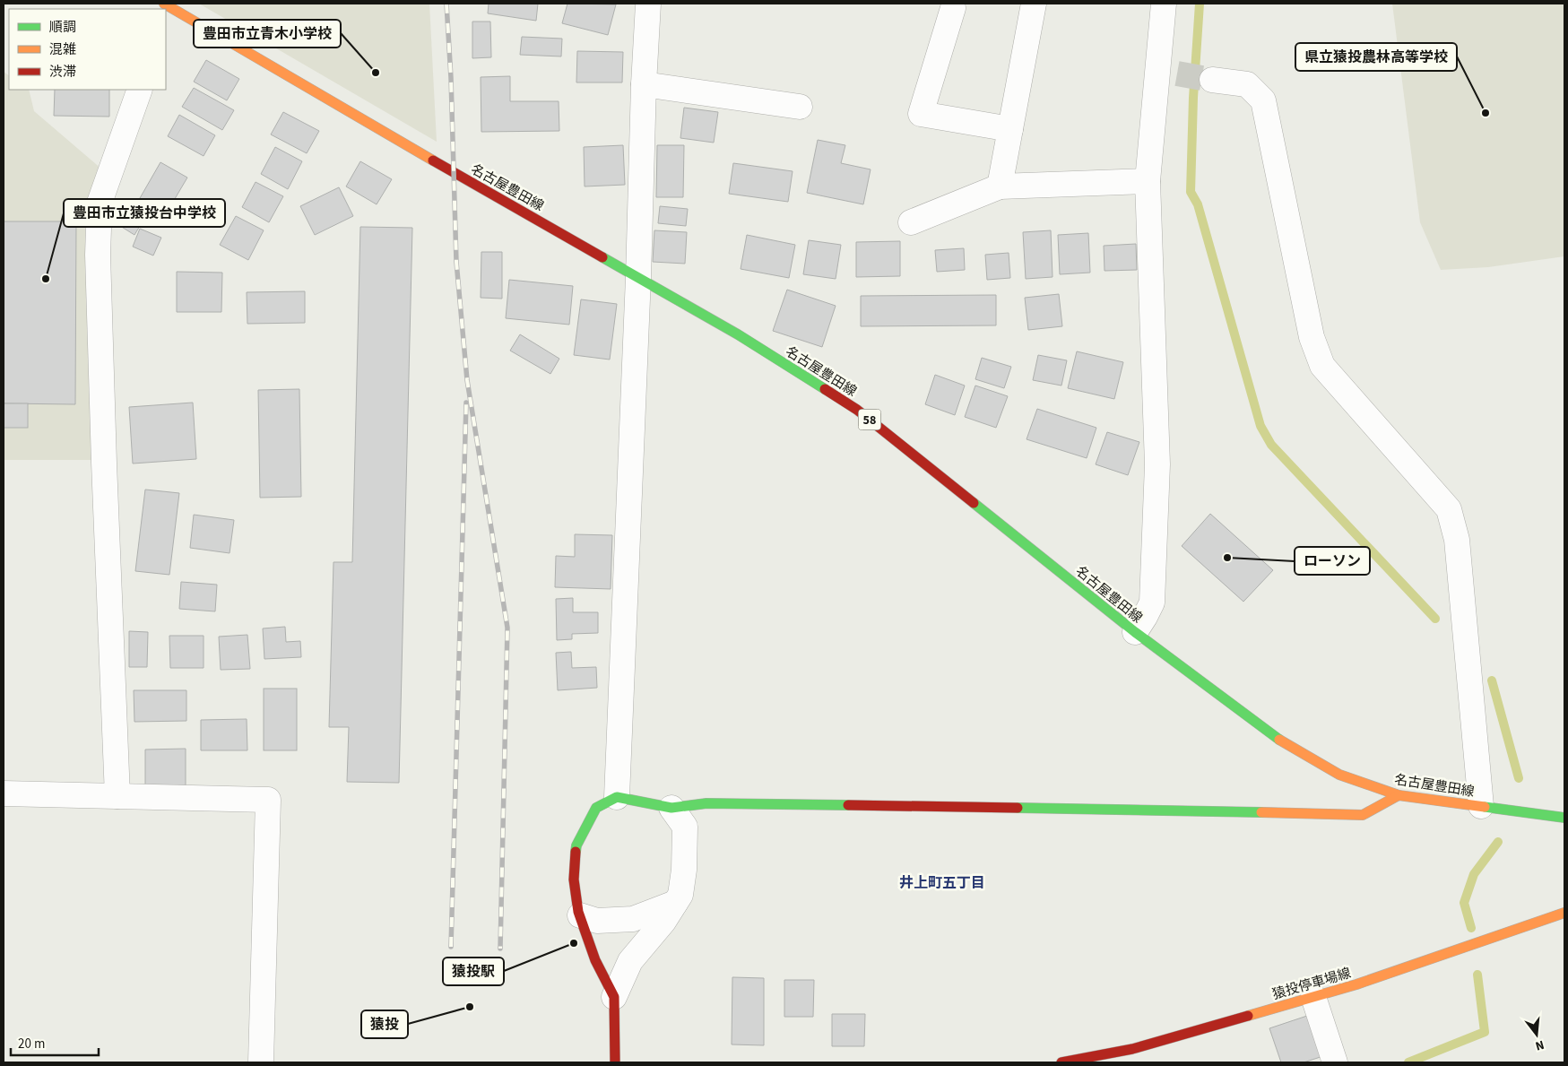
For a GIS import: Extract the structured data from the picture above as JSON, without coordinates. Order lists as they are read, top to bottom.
{
  "streets": {
    "main road": ["名古屋豊田線", "58", "猿投停車場線"]
  },
  "districts": ["井上町五丁目"],
  "places": [
    "豊田市立青木小学校",
    "県立猿投農林高等学校",
    "豊田市立猿投台中学校",
    "ローソン",
    "猿投駅",
    "猿投"
  ],
  "legend": ["順調", "混雑", "渋滞"],
  "scale_bar": "20 m",
  "north": "bottom"
}
